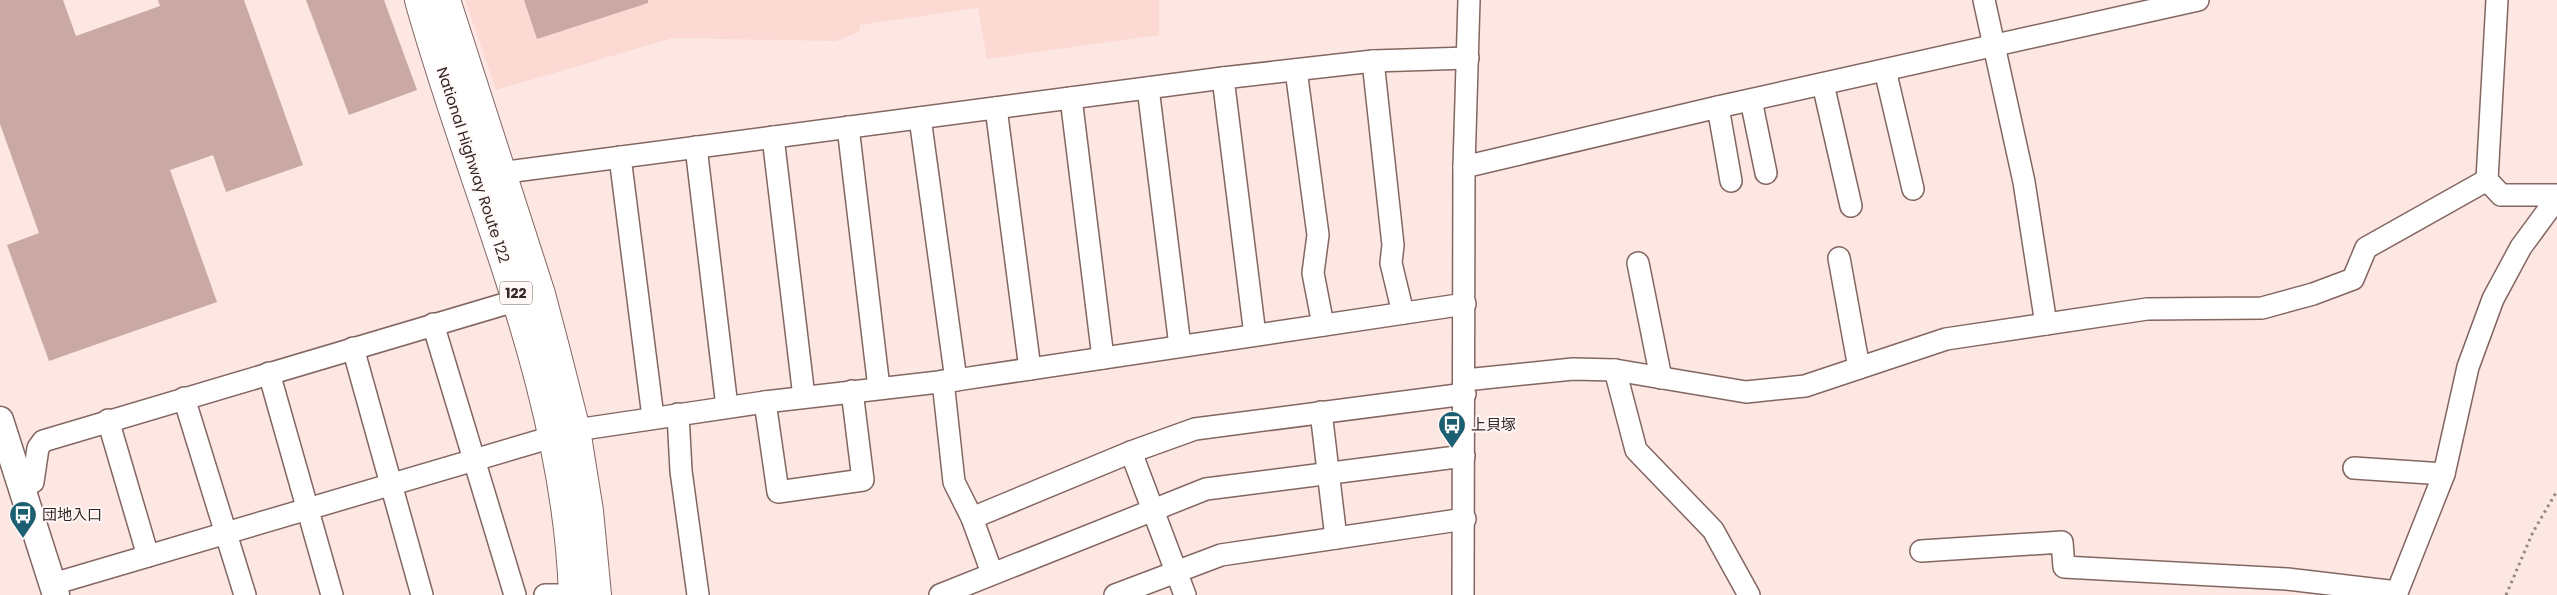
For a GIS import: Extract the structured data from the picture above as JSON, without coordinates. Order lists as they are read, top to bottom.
{
  "streets": {
    "highway": ["National Highway Route 122", "122"]
  },
  "places": {
    "bus stop": ["上貝塚", "団地入口"]
  }
}
